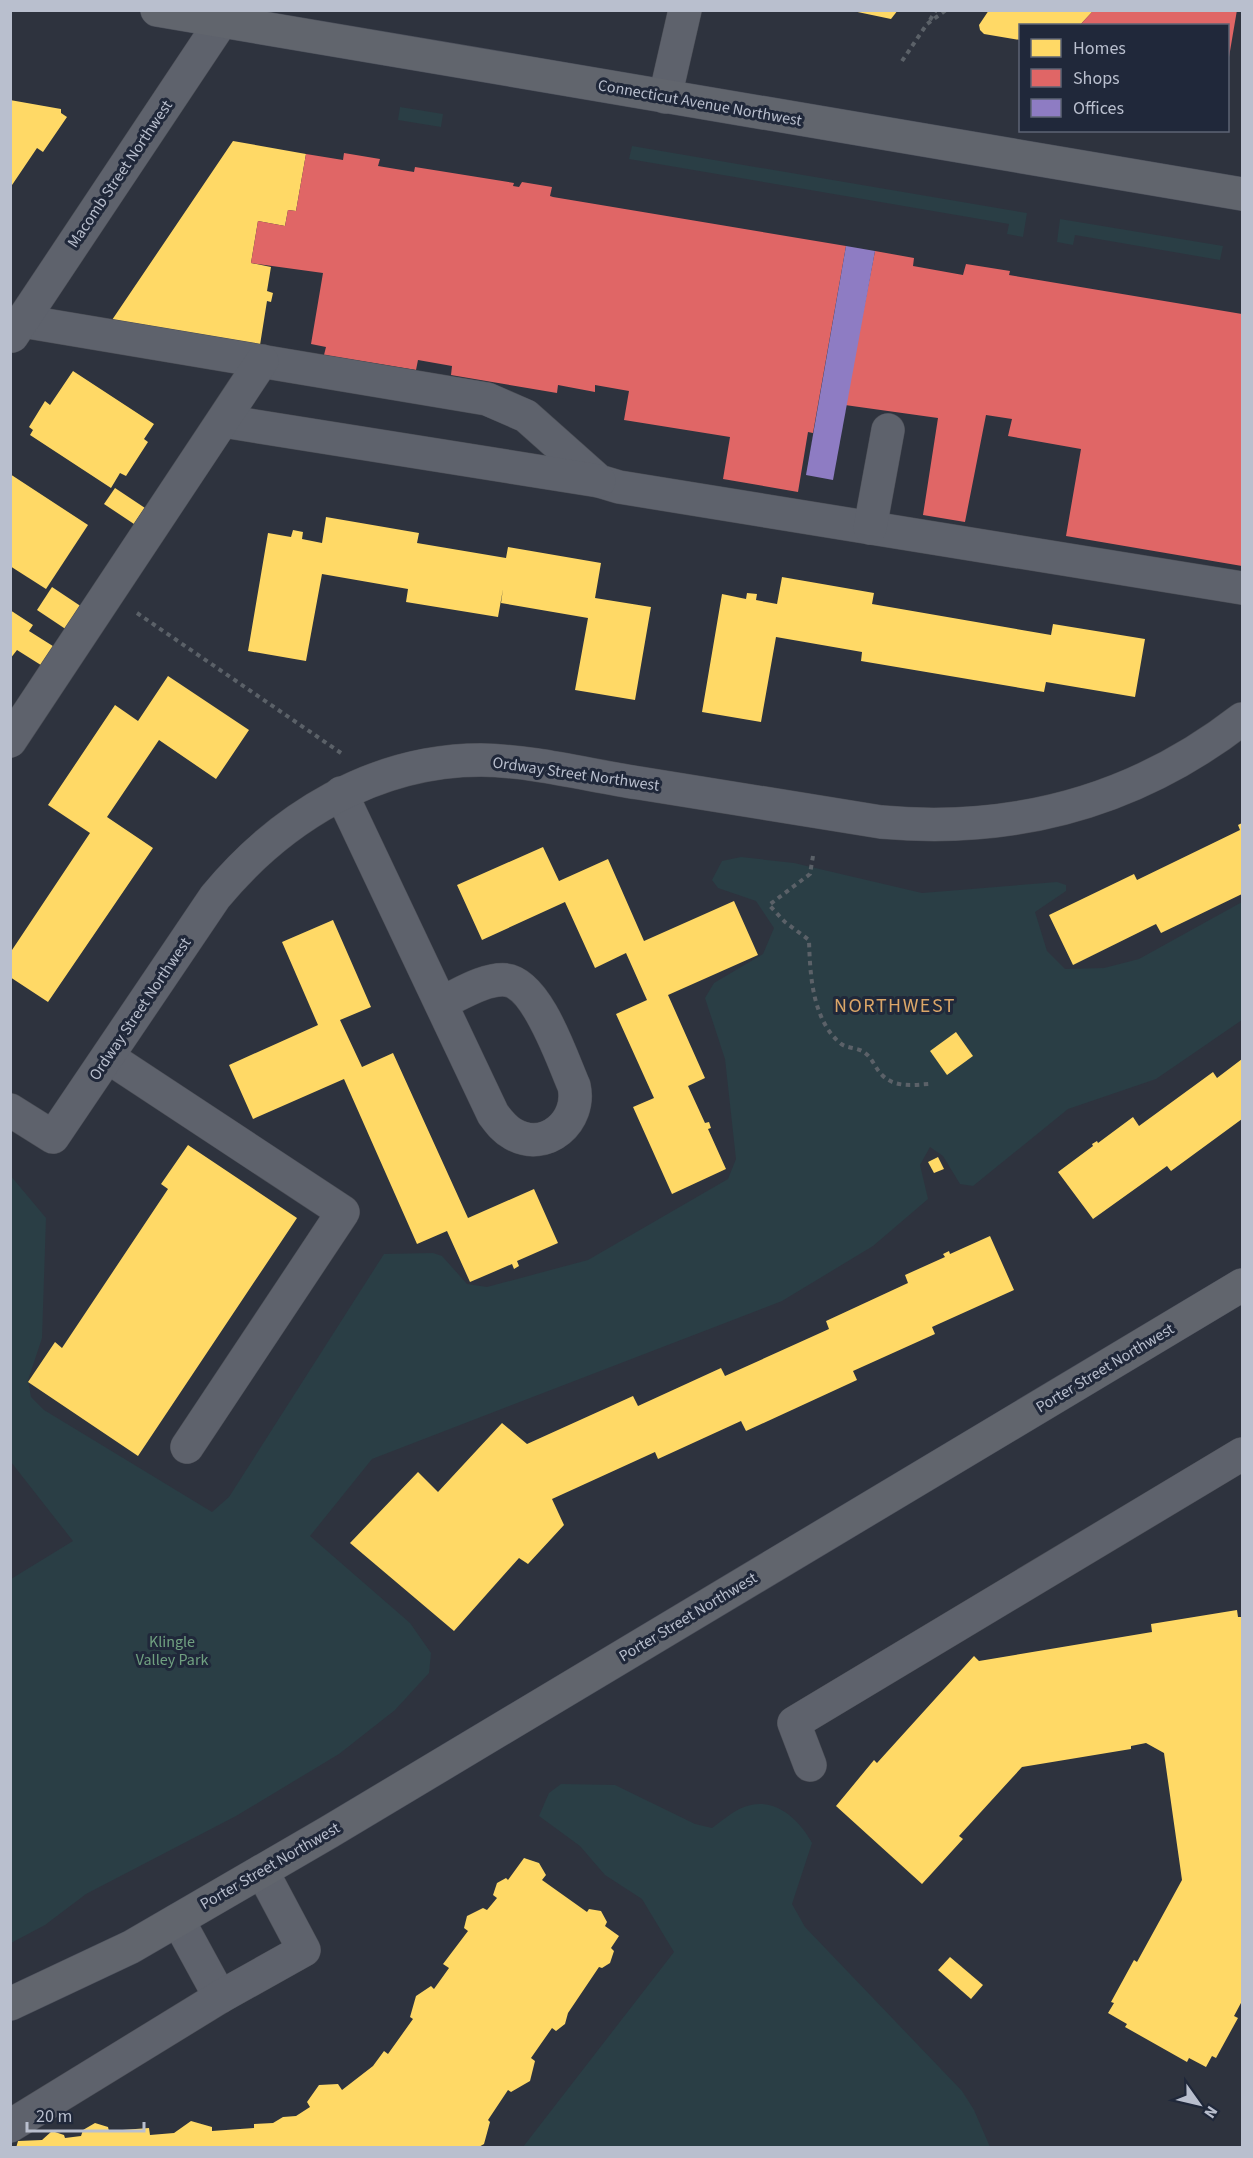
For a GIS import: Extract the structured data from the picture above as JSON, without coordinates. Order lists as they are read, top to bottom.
{
  "streets": {
    "main road": ["Connecticut Avenue Northwest", "Porter Street Northwest"],
    "street": ["Macomb Street Northwest", "Ordway Street Northwest"]
  },
  "crossings": [
    ["Connecticut Avenue Northwest", "Macomb Street Northwest"]
  ],
  "districts": ["NORTHWEST"],
  "parks": ["Klingle Valley Park"],
  "legend": ["Homes", "Shops", "Offices"],
  "scale_bar": "20 m",
  "north": "bottom right"
}
